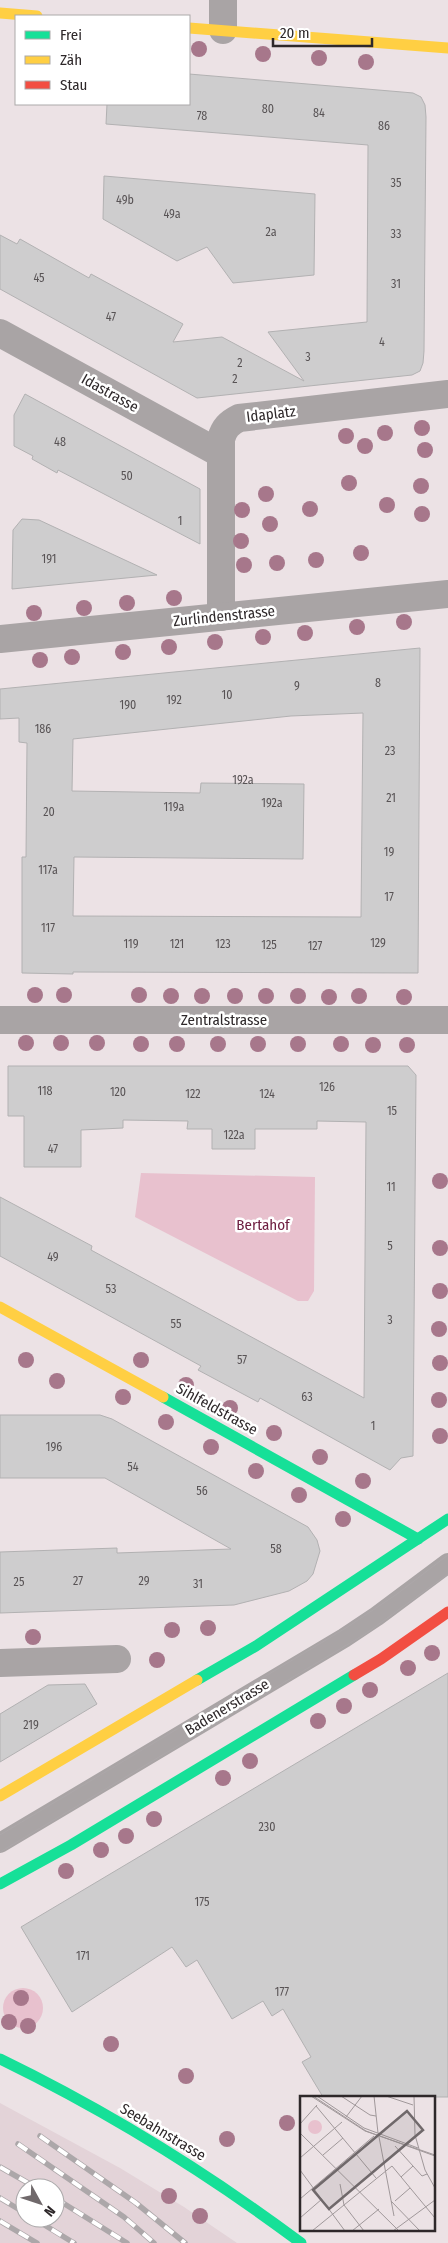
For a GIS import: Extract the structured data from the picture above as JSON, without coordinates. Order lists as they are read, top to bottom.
{
  "streets": {
    "street": [
      "Idastrasse",
      "Idaplatz",
      "Zurlindenstrasse",
      "Zentralstrasse",
      "Sihlfeldstrasse",
      "Seebahnstrasse"
    ],
    "lane": ["Badenerstrasse"]
  },
  "crossings": [
    ["Idastrasse", "Idaplatz"],
    ["Idaplatz", "Zurlindenstrasse"]
  ],
  "parks": ["Bertahof"],
  "house_numbers": [
    "80",
    "84",
    "78",
    "86",
    "35",
    "49b",
    "49a",
    "2a",
    "33",
    "45",
    "31",
    "47",
    "4",
    "3",
    "2",
    "2",
    "48",
    "50",
    "1",
    "191",
    "8",
    "9",
    "10",
    "192",
    "190",
    "186",
    "23",
    "192a",
    "21",
    "192a",
    "119a",
    "20",
    "19",
    "117a",
    "17",
    "117",
    "129",
    "119",
    "121",
    "123",
    "125",
    "127",
    "126",
    "118",
    "120",
    "122",
    "124",
    "15",
    "122a",
    "47",
    "11",
    "5",
    "49",
    "53",
    "3",
    "55",
    "57",
    "63",
    "1",
    "196",
    "54",
    "56",
    "58",
    "27",
    "29",
    "25",
    "31",
    "219",
    "230",
    "175",
    "171",
    "177"
  ],
  "legend": ["Frei", "Zäh", "Stau"],
  "scale_bar": "20 m",
  "north": "bottom right"
}
